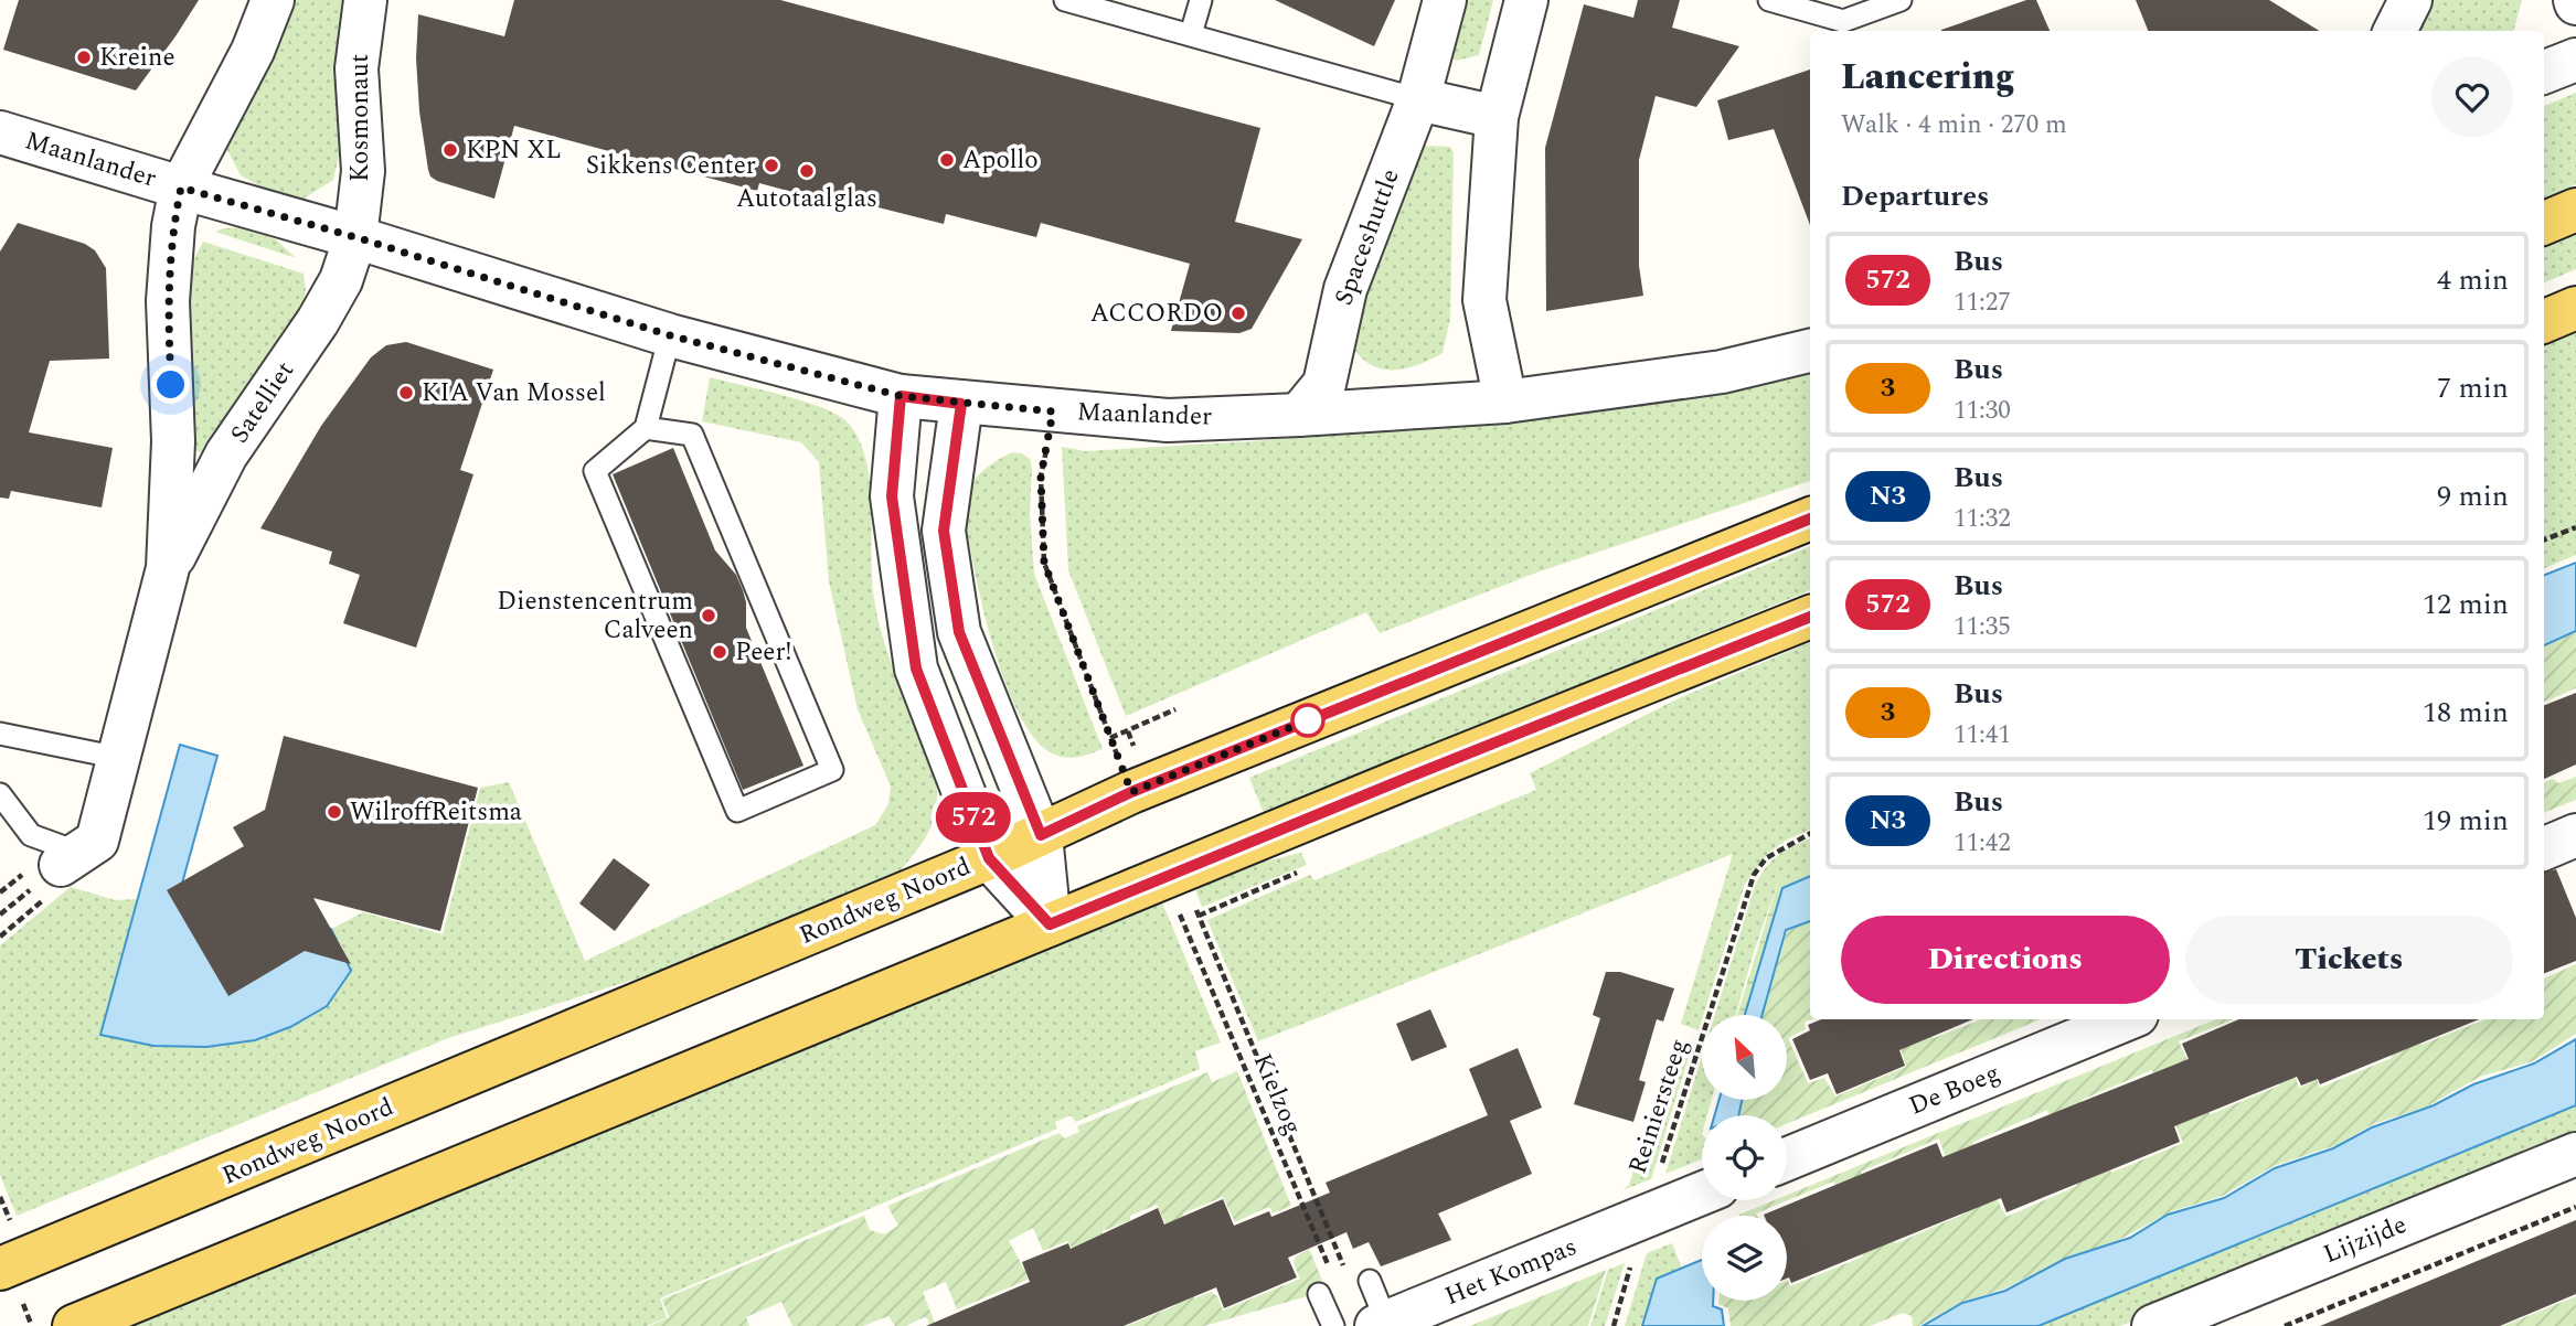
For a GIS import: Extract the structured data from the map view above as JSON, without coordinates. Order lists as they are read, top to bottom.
{
  "streets": {
    "main road": ["Rondweg Noord"],
    "street": [
      "Kosmonaut",
      "Maanlander",
      "Spaceshuttle",
      "Satelliet",
      "De Boeg",
      "Lijzijde",
      "Het Kompas"
    ],
    "path": ["Kielzog", "Reiniersteeg"]
  },
  "crossings": [
    ["Kosmonaut", "Maanlander"],
    ["Kosmonaut", "Satelliet"],
    ["Maanlander", "Spaceshuttle"],
    ["Maanlander", "Satelliet"],
    ["Reiniersteeg", "Het Kompas"]
  ],
  "places": [
    "Kreine",
    "KPN XL",
    "Apollo",
    "Sikkens Center",
    "Autotaalglas",
    "ACCORDO",
    "KIA Van Mossel",
    "Dienstencentrum Calveen",
    "Peer!",
    "WilroffReitsma"
  ],
  "lines": ["bus line 572"],
  "north": "top left",
  "page": {
    "on_map": "572",
    "heading": [
      ["Lancering", "Walk · 4 min · 270 m"],
      "Departures"
    ],
    "list": [
      {
        "mark": "572",
        "name": "Bus",
        "note": "11:27",
        "value": "4 min"
      },
      {
        "mark": "3",
        "name": "Bus",
        "note": "11:30",
        "value": "7 min"
      },
      {
        "mark": "N3",
        "name": "Bus",
        "note": "11:32",
        "value": "9 min"
      },
      {
        "mark": "572",
        "name": "Bus",
        "note": "11:35",
        "value": "12 min"
      },
      {
        "mark": "3",
        "name": "Bus",
        "note": "11:41",
        "value": "18 min"
      },
      {
        "mark": "N3",
        "name": "Bus",
        "note": "11:42",
        "value": "19 min"
      }
    ],
    "buttons": ["Directions", "Tickets"]
  }
}
